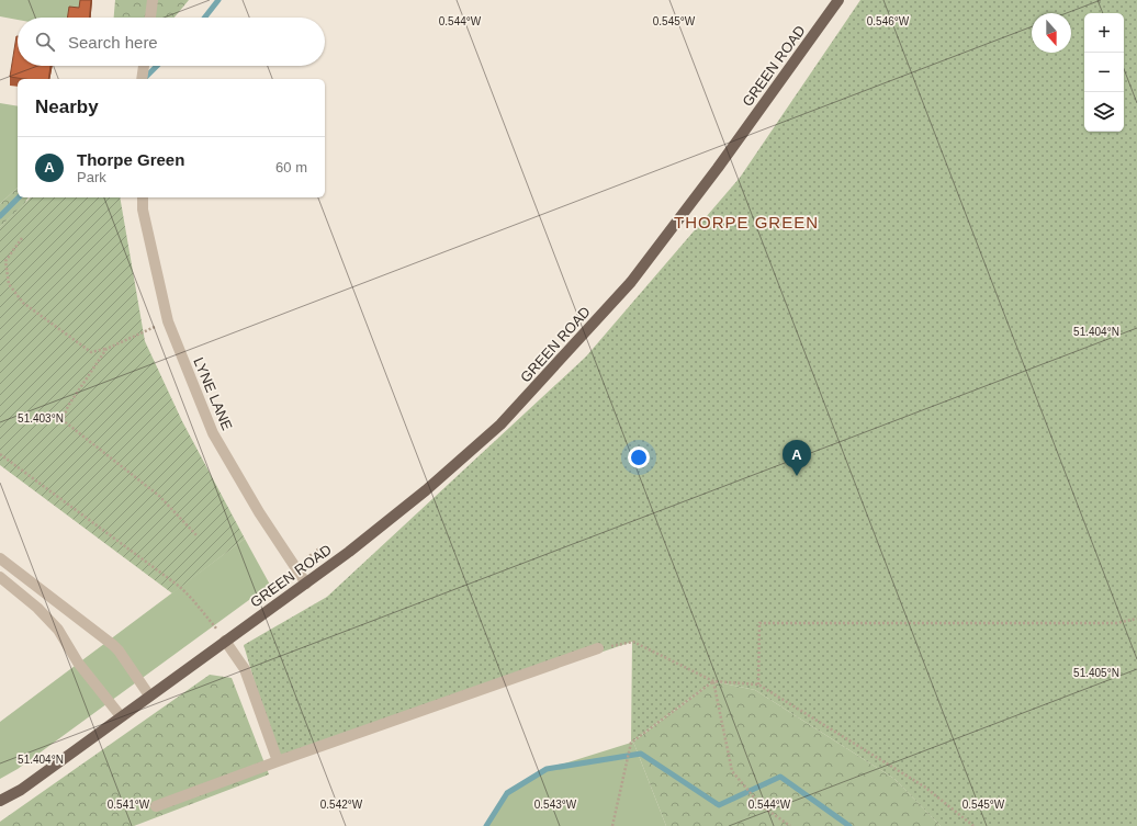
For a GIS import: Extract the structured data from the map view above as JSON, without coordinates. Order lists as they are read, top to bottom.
{
  "streets": {
    "main road": ["GREEN ROAD"],
    "street": ["LYNE LANE"]
  },
  "crossings": [
    ["GREEN ROAD", "LYNE LANE"]
  ],
  "districts": ["THORPE GREEN"],
  "north": "bottom",
  "page": {
    "map_buttons": ["+", "−"],
    "search": "Search here",
    "heading": "Nearby",
    "list": [
      {
        "mark": "A",
        "name": "Thorpe Green",
        "note": "Park",
        "value": "60 m"
      }
    ],
    "pins": "A"
  },
  "coordinates": [
    "0.544°W",
    "0.545°W",
    "0.546°W",
    "51.404°N",
    "51.403°N",
    "51.405°N",
    "0.541°W",
    "0.542°W",
    "0.543°W"
  ]
}
